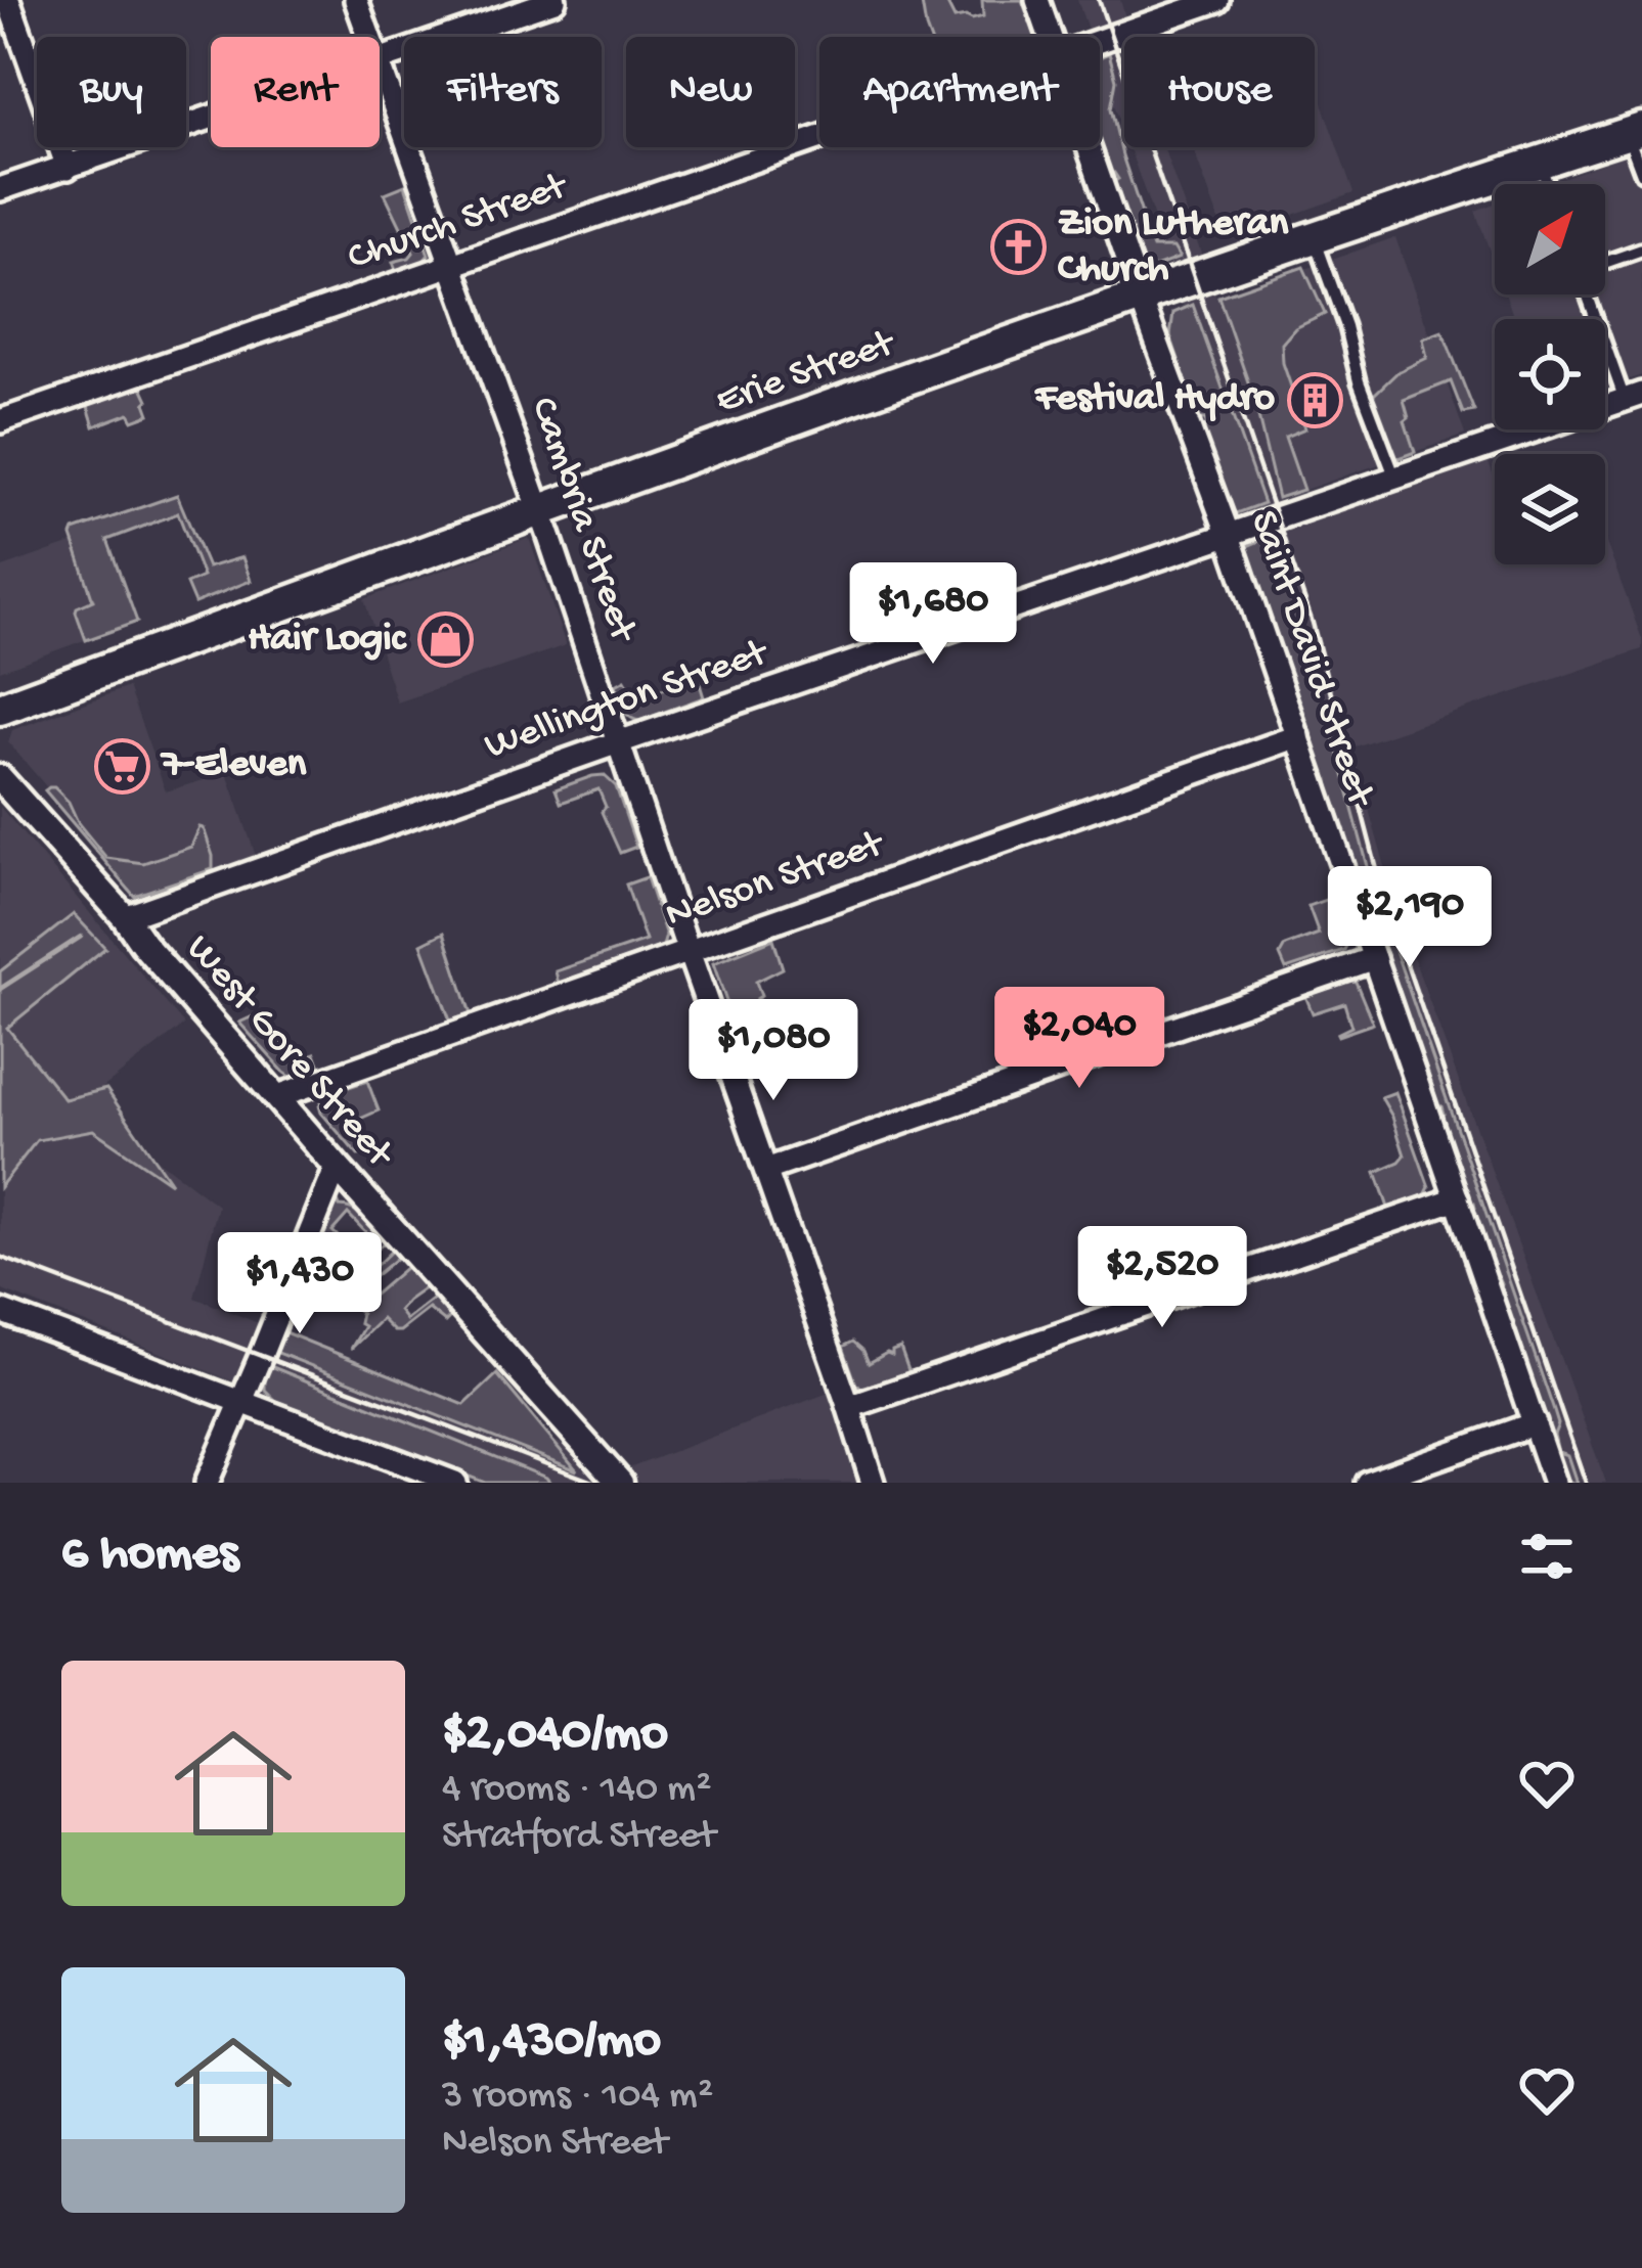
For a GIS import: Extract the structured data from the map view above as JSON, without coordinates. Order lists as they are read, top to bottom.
{
  "streets": {
    "main road": ["Erie Street"],
    "street": [
      "Church Street",
      "Cambria Street",
      "Saint David Street",
      "Wellington Street",
      "Nelson Street",
      "West Gore Street"
    ]
  },
  "crossings": [
    ["Church Street", "Cambria Street"],
    ["Erie Street", "Cambria Street"],
    ["Erie Street", "Saint David Street"],
    ["Cambria Street", "Wellington Street"],
    ["Cambria Street", "Nelson Street"],
    ["Saint David Street", "Wellington Street"],
    ["Saint David Street", "Nelson Street"],
    ["Wellington Street", "West Gore Street"],
    ["Nelson Street", "West Gore Street"]
  ],
  "places": {
    "church": ["Zion Lutheran Church"],
    "building": ["Festival Hydro"],
    "shop": ["Hair Logic"],
    "supermarket": ["7-Eleven"]
  },
  "north": "top right",
  "page": {
    "chip": [
      "Buy",
      "Rent",
      "Filters",
      "New",
      "Apartment",
      "House"
    ],
    "price": [
      "$1,680",
      "$2,190",
      "$2,040",
      "$1,080",
      "$2,520",
      "$1,430"
    ],
    "heading": "6 homes",
    "list": [
      {
        "name": "$2,040/mo",
        "note": "4 rooms · 140 m² · Stratford Street"
      },
      {
        "name": "$1,430/mo",
        "note": "3 rooms · 104 m² · Nelson Street"
      }
    ]
  }
}
